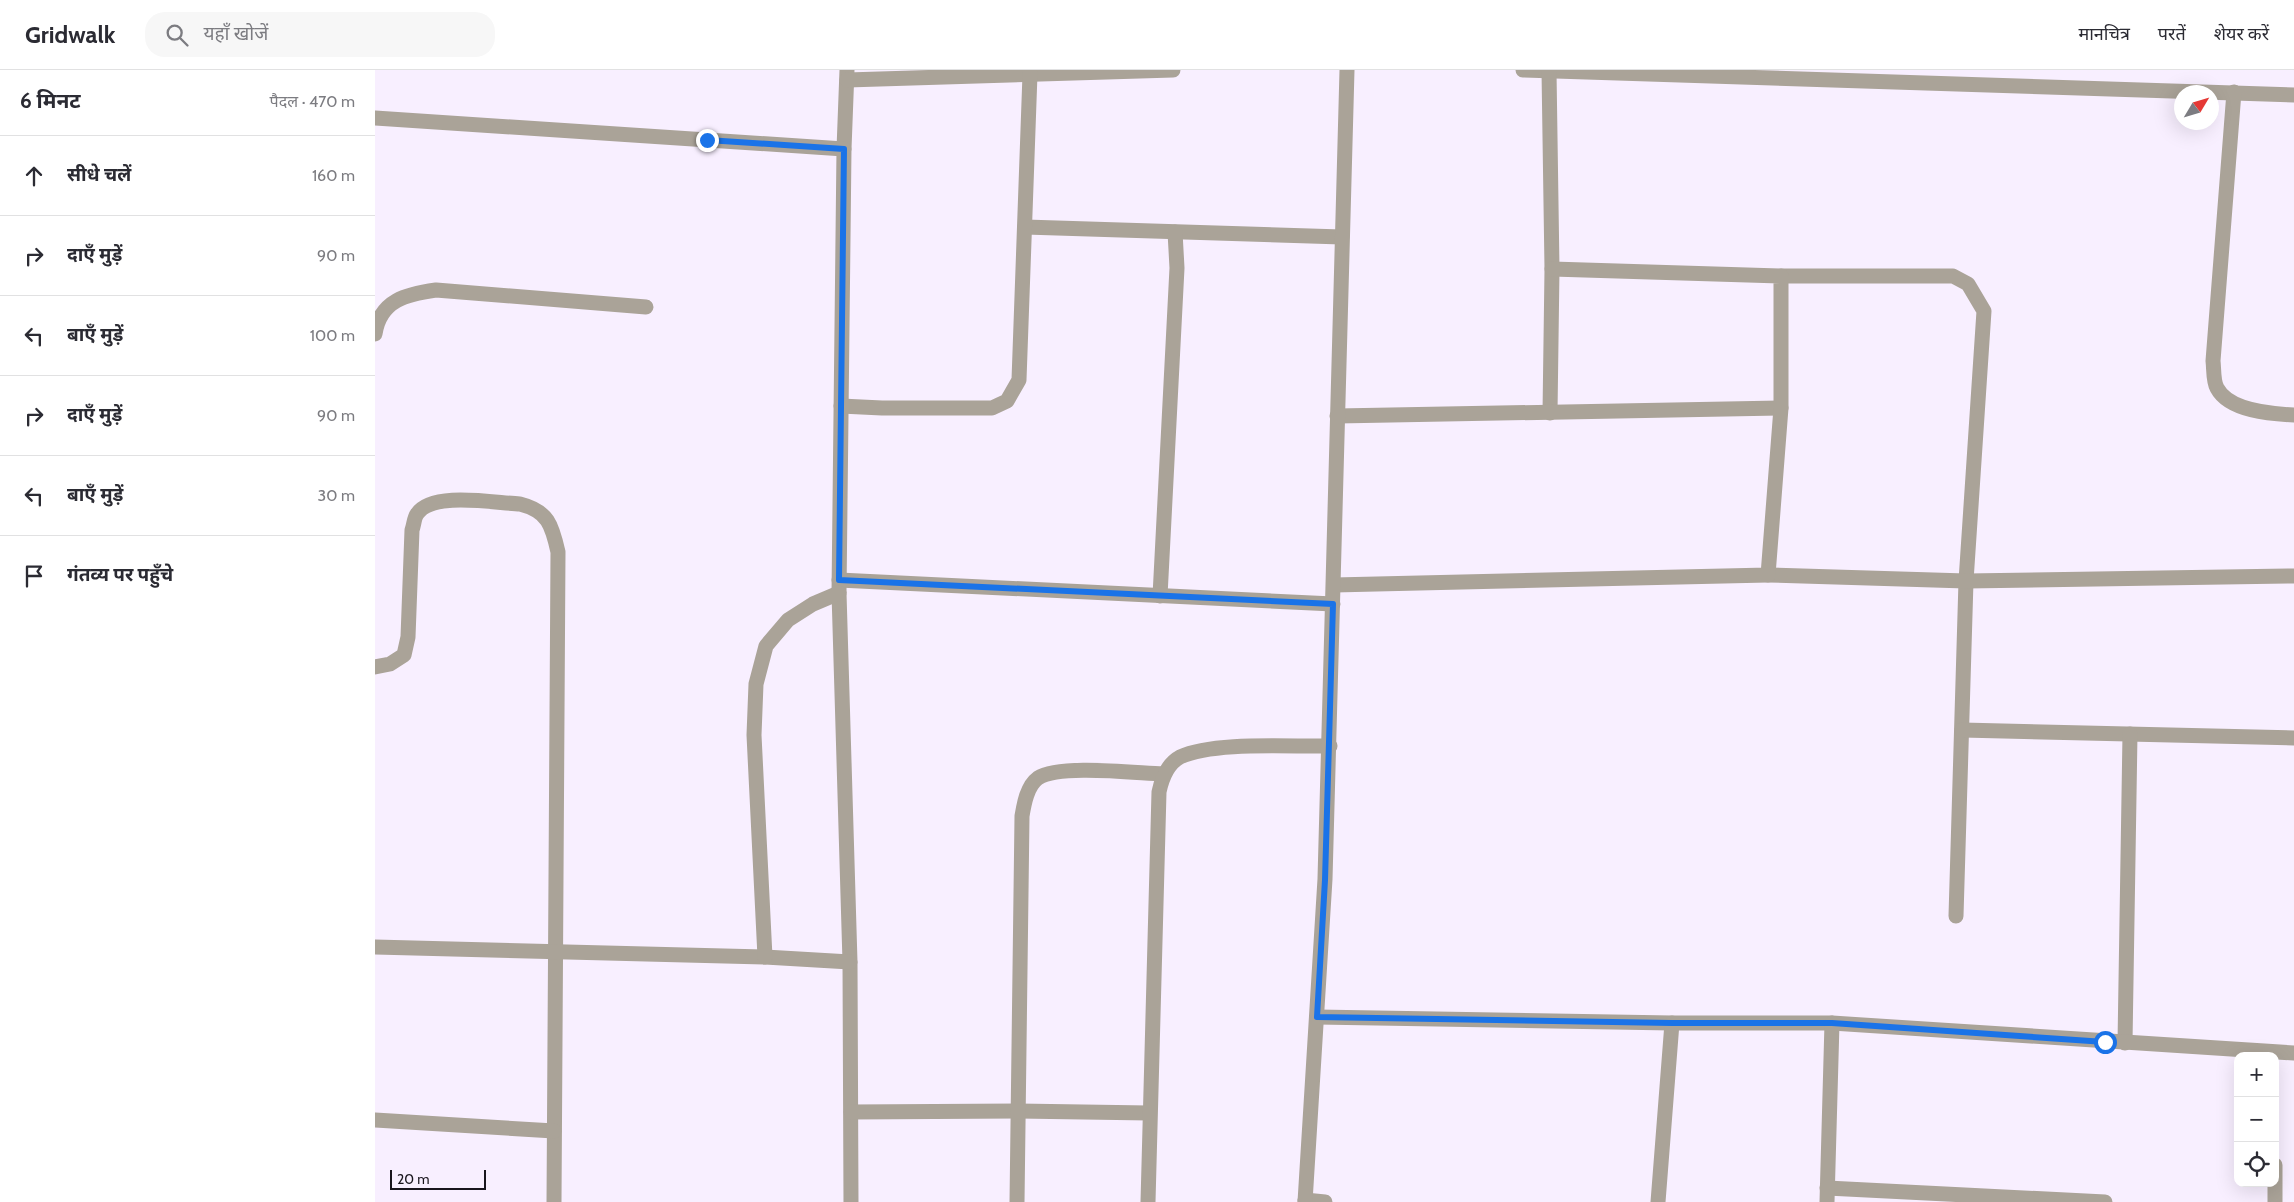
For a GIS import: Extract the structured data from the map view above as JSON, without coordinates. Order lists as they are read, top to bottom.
{
  "scale_bar": "20 m",
  "north": "top right",
  "page": {
    "header": "Gridwalk",
    "search": "यहाँ खोजें",
    "nav": ["मानचित्र", "परतें", "शेयर करें"],
    "heading": ["6 मिनट", "पैदल · 470 m"],
    "list": [
      ["सीधे चलें", "160 m"],
      ["दाएँ मुड़ें", "90 m"],
      ["बाएँ मुड़ें", "100 m"],
      ["दाएँ मुड़ें", "90 m"],
      ["बाएँ मुड़ें", "30 m"],
      "गंतव्य पर पहुँचे"
    ],
    "map_buttons": ["+", "−"],
    "scale": "20 m"
  }
}
